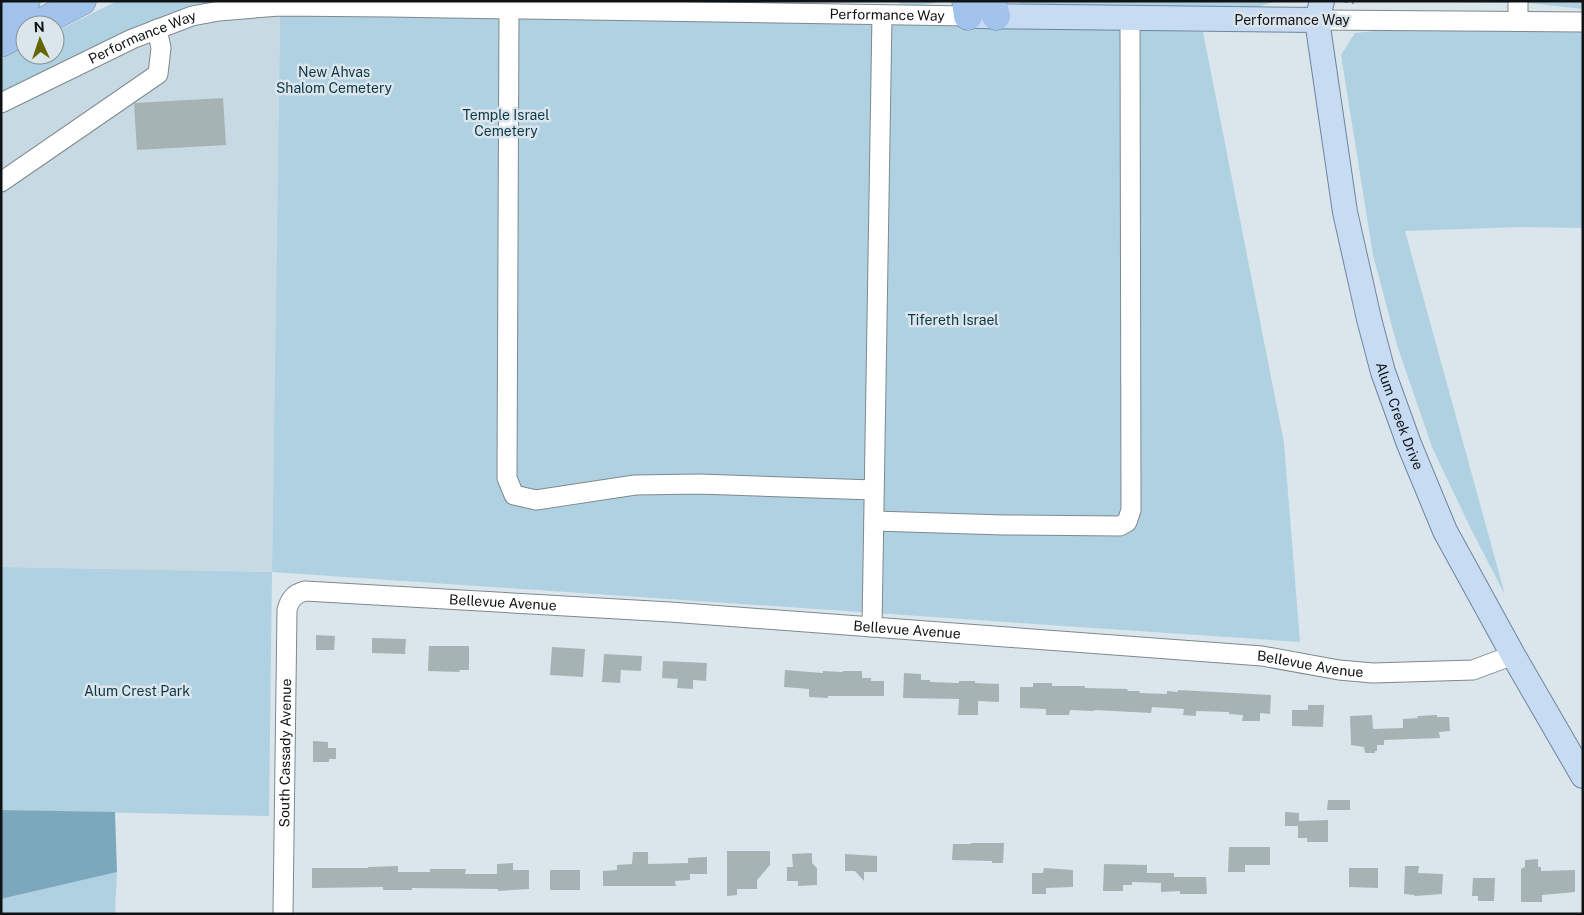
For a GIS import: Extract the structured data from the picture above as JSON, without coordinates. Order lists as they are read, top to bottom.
{
  "streets": {
    "main road": ["Performance Way", "Alum Creek Drive"],
    "street": ["Bellevue Avenue", "South Cassady Avenue"]
  },
  "crossings": [
    ["Performance Way", "Alum Creek Drive"],
    ["Alum Creek Drive", "Bellevue Avenue"],
    ["Bellevue Avenue", "South Cassady Avenue"]
  ],
  "parks": [
    "New Ahvas Shalom Cemetery",
    "Temple Israel Cemetery",
    "Tifereth Israel",
    "Alum Crest Park"
  ],
  "north": "top"
}
